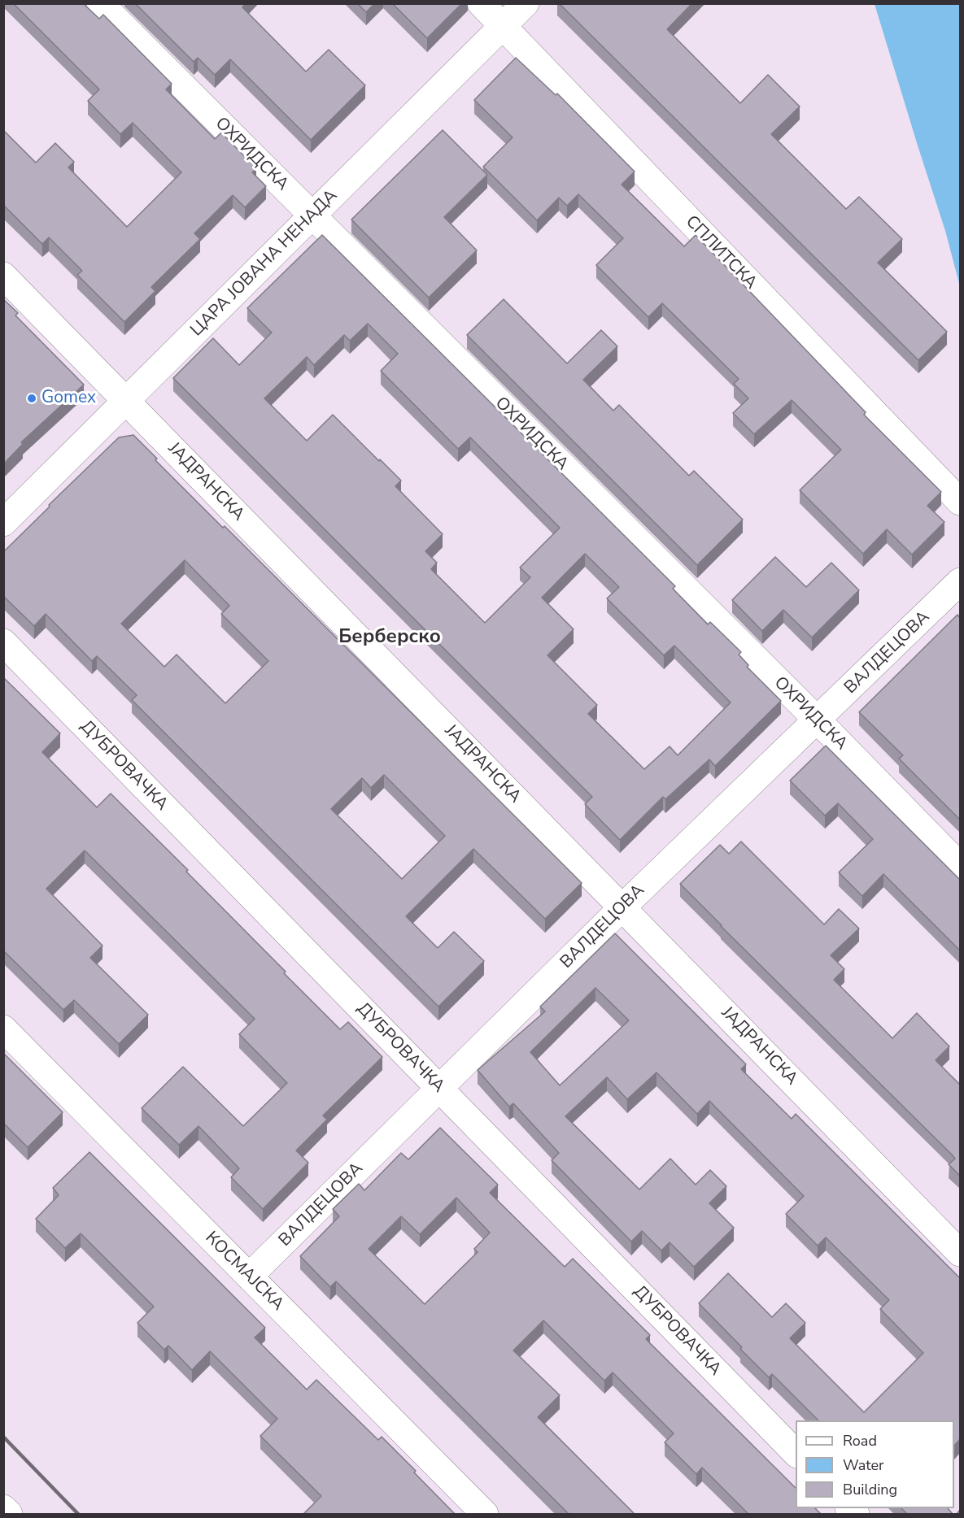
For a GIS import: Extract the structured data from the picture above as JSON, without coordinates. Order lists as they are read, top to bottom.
{
  "streets": {
    "street": [
      "ОХРИДСКА",
      "СПЛИТСКА",
      "ЦАРА ЈОВАНА НЕНАДА",
      "ЈАДРАНСКА",
      "ВАЛДЕЦОВА",
      "ДУБРОВАЧКА",
      "КОСМАЈСКА"
    ]
  },
  "crossings": [
    ["ОХРИДСКА", "ЦАРА ЈОВАНА НЕНАДА"],
    ["ОХРИДСКА", "ВАЛДЕЦОВА"],
    ["СПЛИТСКА", "ЦАРА ЈОВАНА НЕНАДА"],
    ["ЦАРА ЈОВАНА НЕНАДА", "ЈАДРАНСКА"],
    ["ЈАДРАНСКА", "ВАЛДЕЦОВА"],
    ["ВАЛДЕЦОВА", "ДУБРОВАЧКА"],
    ["ВАЛДЕЦОВА", "КОСМАЈСКА"]
  ],
  "districts": ["Берберско"],
  "places": ["Gomex"],
  "legend": ["Road", "Water", "Building"]
}
